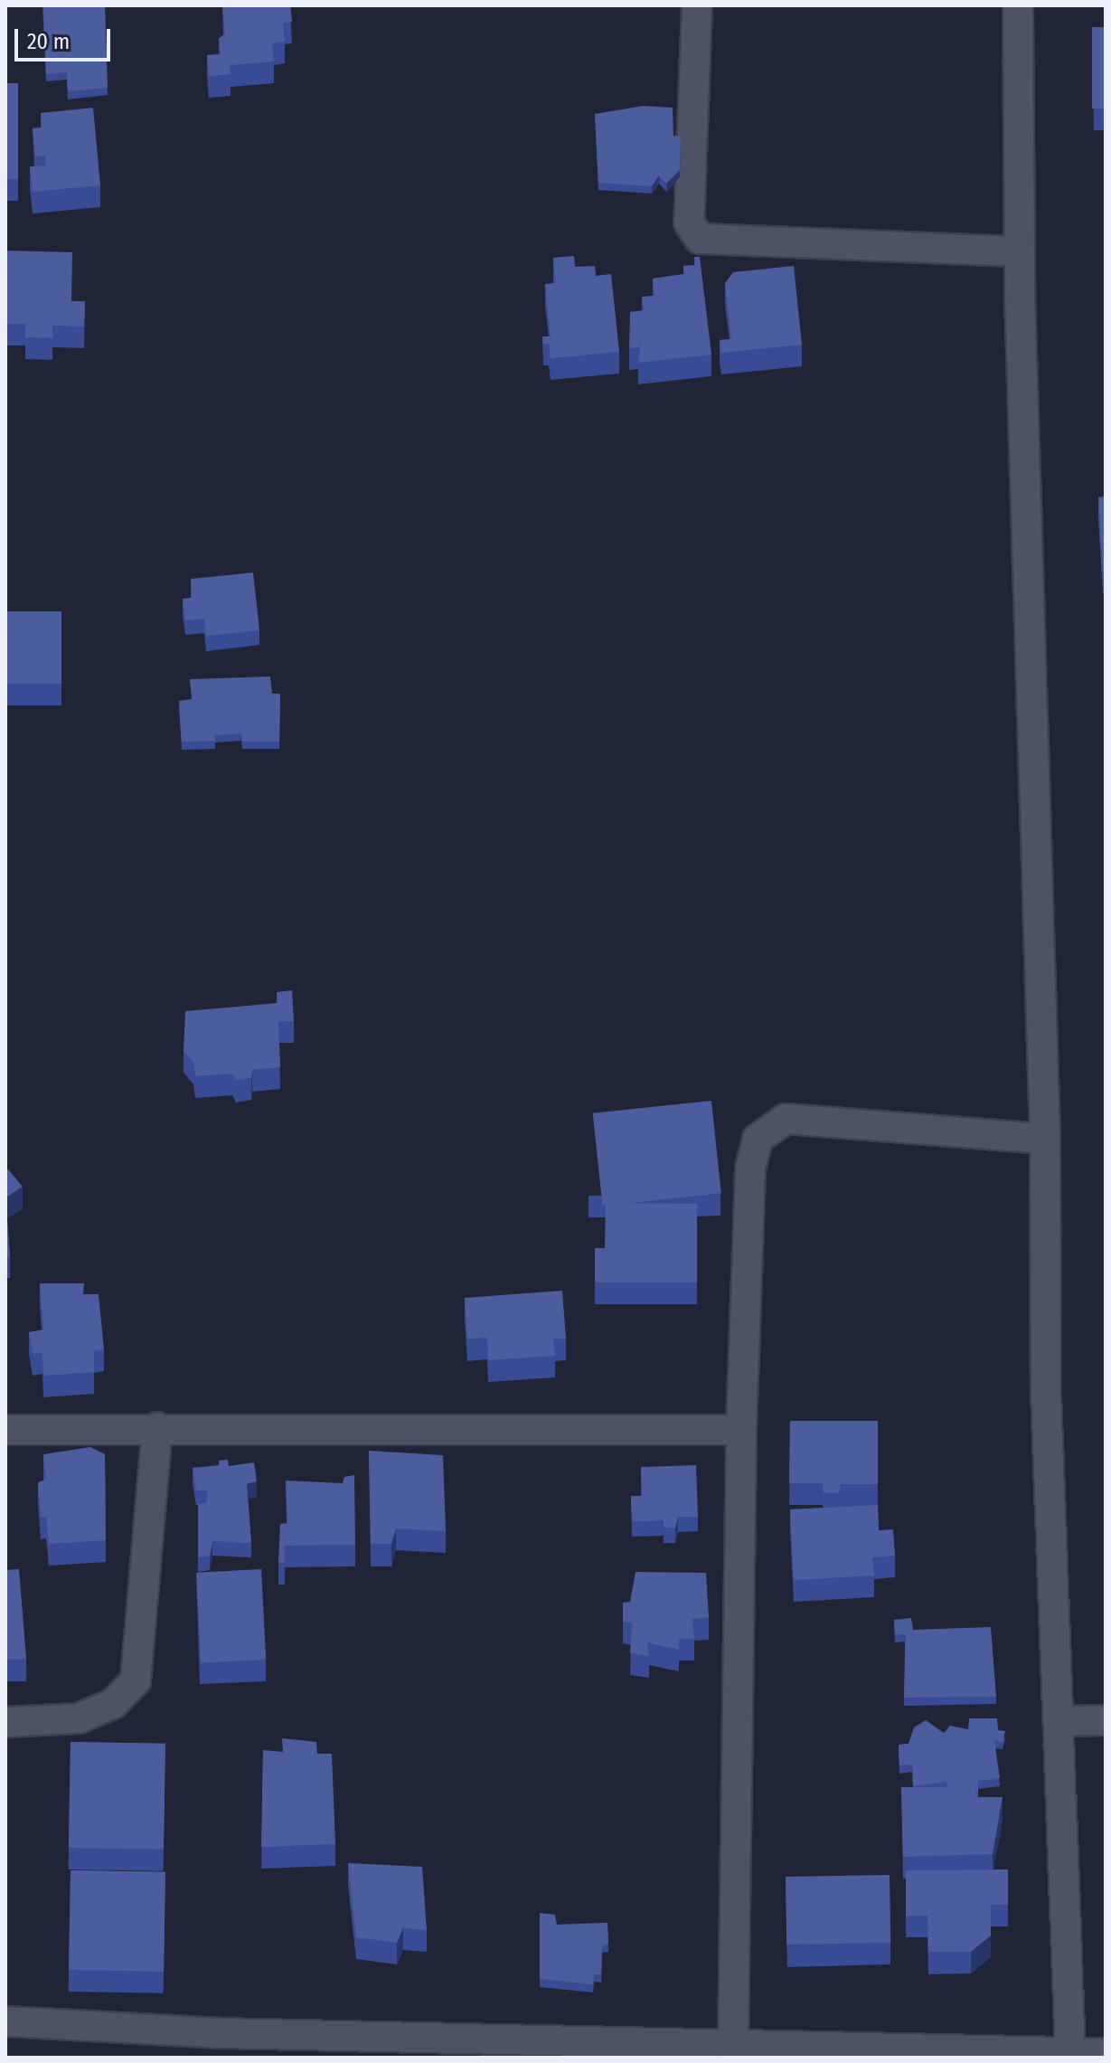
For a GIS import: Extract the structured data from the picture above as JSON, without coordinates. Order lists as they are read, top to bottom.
{
  "scale_bar": "20 m"
}
